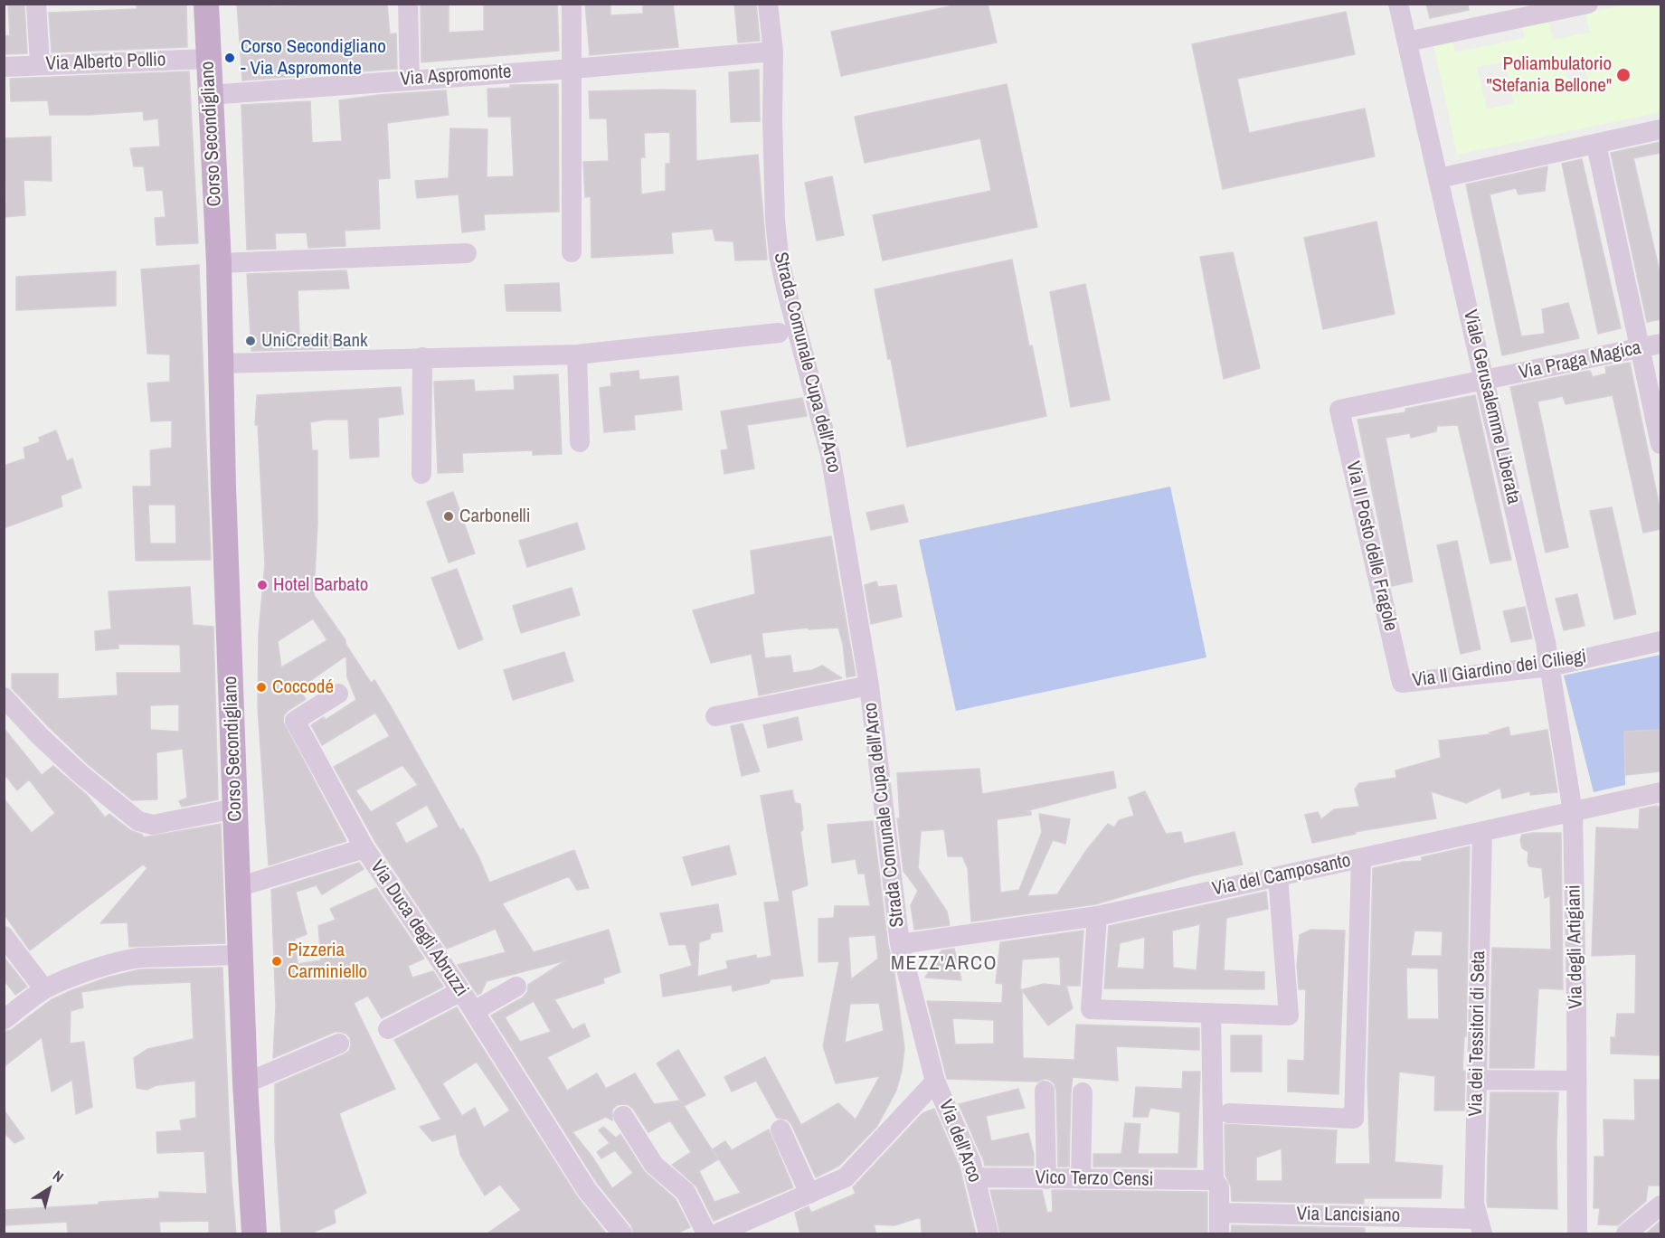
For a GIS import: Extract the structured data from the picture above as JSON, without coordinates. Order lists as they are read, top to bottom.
{
  "streets": {
    "main road": ["Corso Secondigliano"],
    "street": [
      "Via Alberto Pollio",
      "Via Aspromonte",
      "Via Praga Magica",
      "Strada Comunale Cupa dell'Arco",
      "Viale Gerusalemme Liberata",
      "Via Il Posto delle Fragole",
      "Via Il Giardino dei Ciliegi",
      "Via del Camposanto",
      "Via Duca degli Abruzzi",
      "Via degli Artigiani",
      "Via dei Tessitori di Seta",
      "Via dell'Arco",
      "Vico Terzo Censi",
      "Via Lancisiano"
    ]
  },
  "crossings": [
    ["Via Alberto Pollio", "Corso Secondigliano"],
    ["Via Aspromonte", "Corso Secondigliano"],
    ["Via Aspromonte", "Strada Comunale Cupa dell'Arco"],
    ["Corso Secondigliano", "Via Duca degli Abruzzi"],
    ["Via Praga Magica", "Viale Gerusalemme Liberata"],
    ["Via Praga Magica", "Via Il Posto delle Fragole"],
    ["Strada Comunale Cupa dell'Arco", "Via del Camposanto"],
    ["Strada Comunale Cupa dell'Arco", "Via dell'Arco"],
    ["Viale Gerusalemme Liberata", "Via Il Giardino dei Ciliegi"],
    ["Viale Gerusalemme Liberata", "Via del Camposanto"],
    ["Viale Gerusalemme Liberata", "Via degli Artigiani"],
    ["Via Il Posto delle Fragole", "Via Il Giardino dei Ciliegi"],
    ["Via del Camposanto", "Via degli Artigiani"],
    ["Via del Camposanto", "Via dei Tessitori di Seta"],
    ["Via dei Tessitori di Seta", "Via Lancisiano"],
    ["Via dell'Arco", "Vico Terzo Censi"]
  ],
  "districts": ["MEZZ'ARCO"],
  "places": [
    "Corso Secondigliano - Via Aspromonte",
    "Poliambulatorio \"Stefania Bellone\"",
    "UniCredit Bank",
    "Carbonelli",
    "Hotel Barbato",
    "Coccodé",
    "Pizzeria Carminiello"
  ],
  "north": "top right"
}
